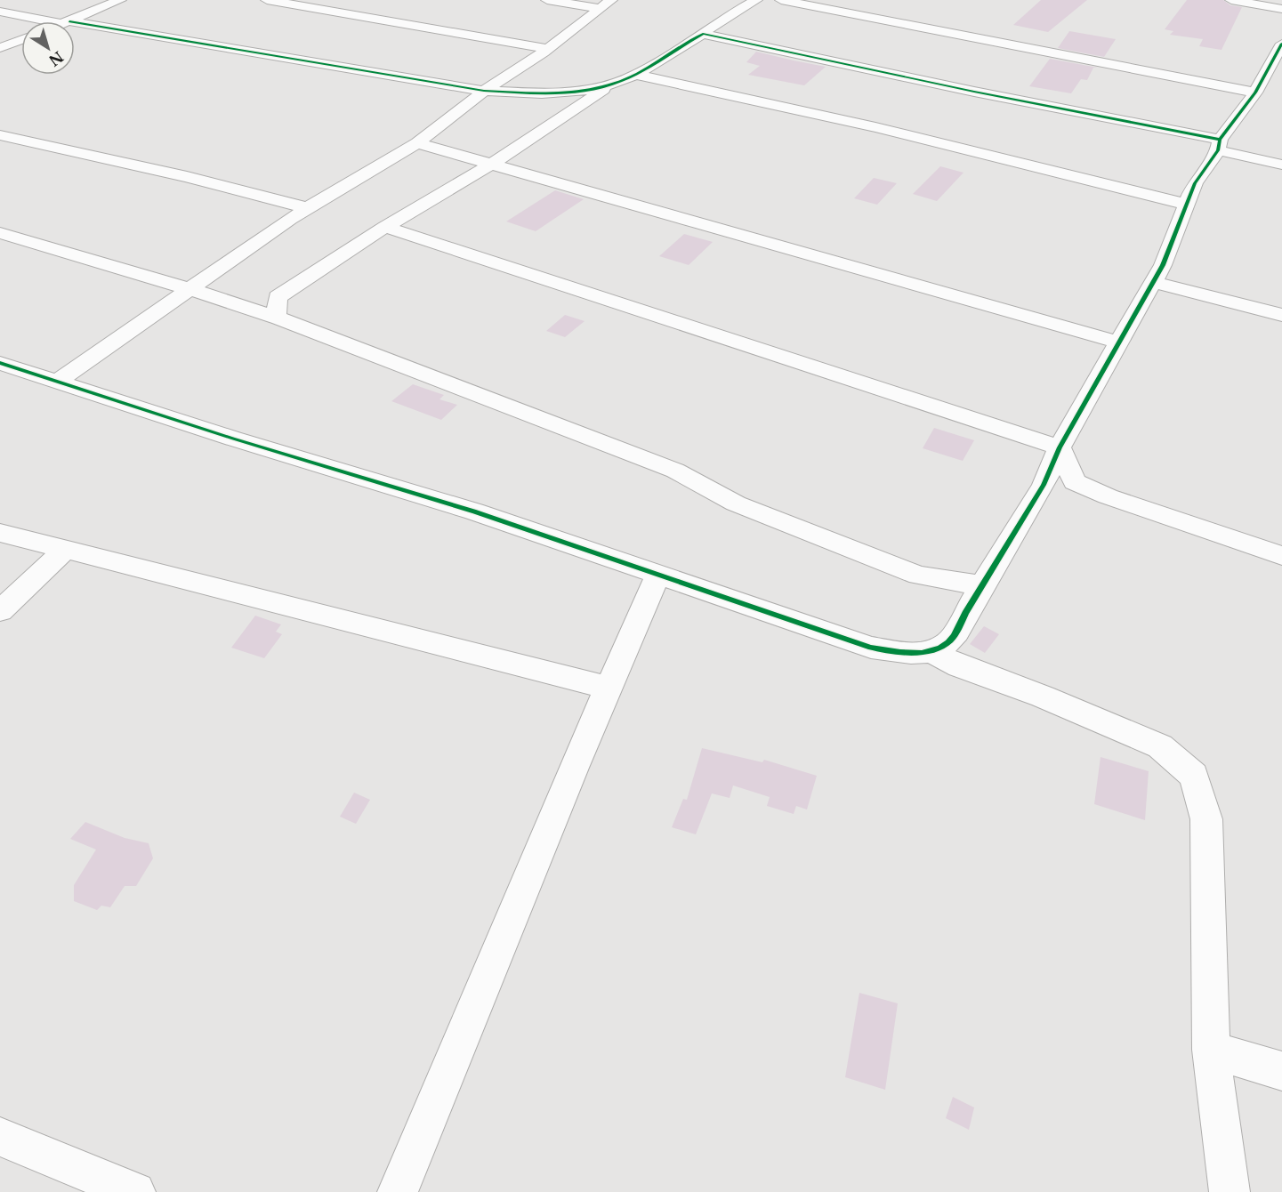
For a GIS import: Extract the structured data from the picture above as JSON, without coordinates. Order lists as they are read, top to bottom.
{
  "north": "bottom right"
}
